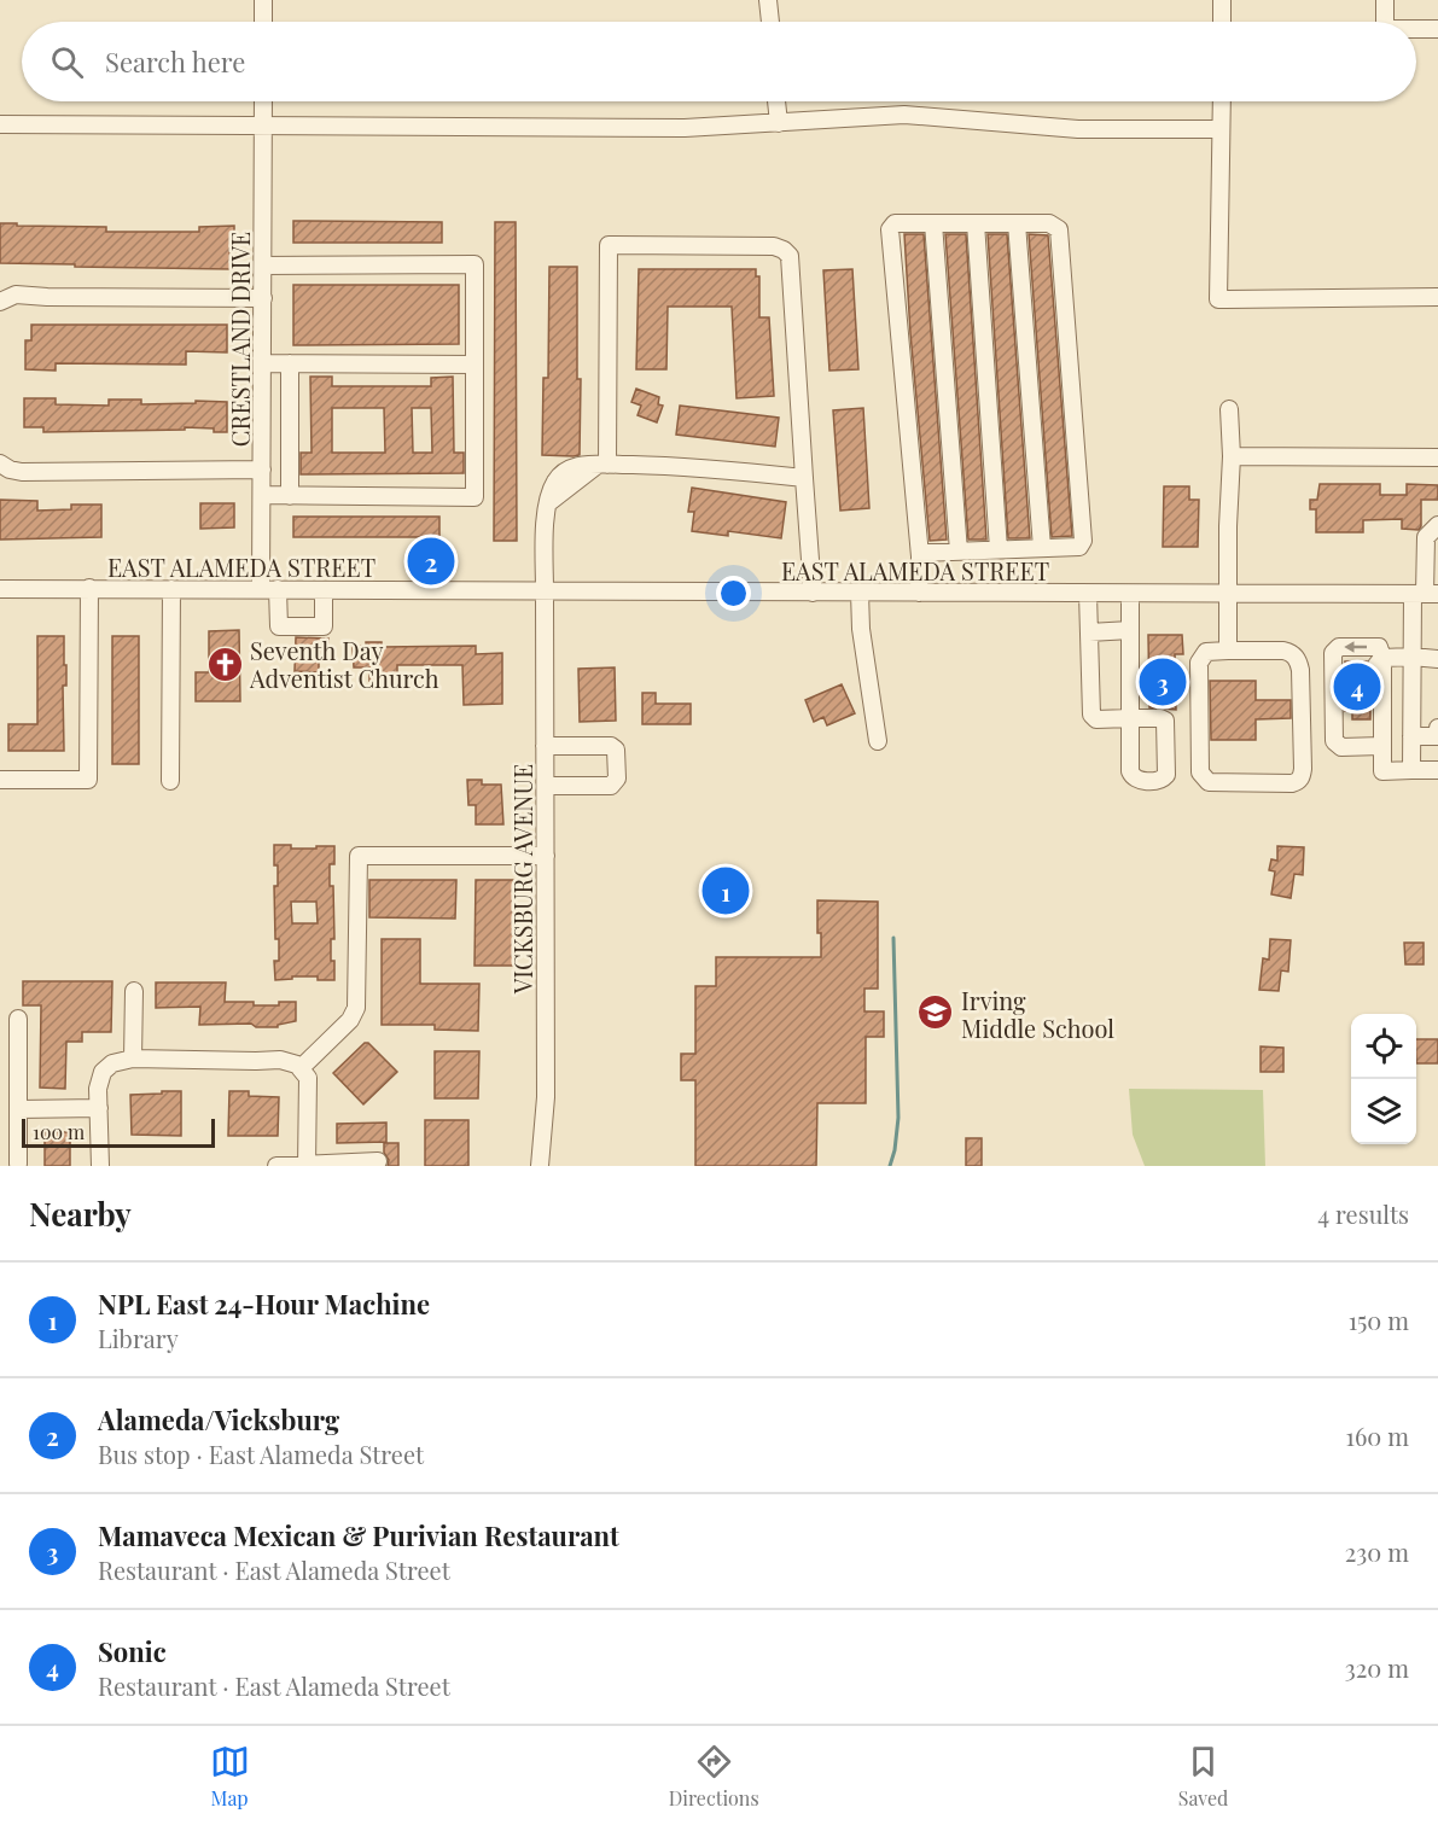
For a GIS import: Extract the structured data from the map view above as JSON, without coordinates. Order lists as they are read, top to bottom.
{
  "streets": {
    "street": ["CRESTLAND DRIVE", "EAST ALAMEDA STREET", "VICKSBURG AVENUE"]
  },
  "crossings": [
    ["CRESTLAND DRIVE", "EAST ALAMEDA STREET"],
    ["EAST ALAMEDA STREET", "VICKSBURG AVENUE"]
  ],
  "places": {
    "church": ["Seventh Day Adventist Church"],
    "school or university": ["Irving Middle School"]
  },
  "scale_bar": "100 m",
  "page": {
    "search": "Search here",
    "pins": [
      "2",
      "3",
      "4",
      "1"
    ],
    "scale": "100 m",
    "heading": ["Nearby", "4 results"],
    "list": [
      {
        "mark": "1",
        "name": "NPL East 24-Hour Machine",
        "note": "Library",
        "value": "150 m"
      },
      {
        "mark": "2",
        "name": "Alameda/Vicksburg",
        "note": "Bus stop · East Alameda Street",
        "value": "160 m"
      },
      {
        "mark": "3",
        "name": "Mamaveca Mexican & Purivian Restaurant",
        "note": "Restaurant · East Alameda Street",
        "value": "230 m"
      },
      {
        "mark": "4",
        "name": "Sonic",
        "note": "Restaurant · East Alameda Street",
        "value": "320 m"
      }
    ],
    "nav": ["Map", "Directions", "Saved"]
  }
}
